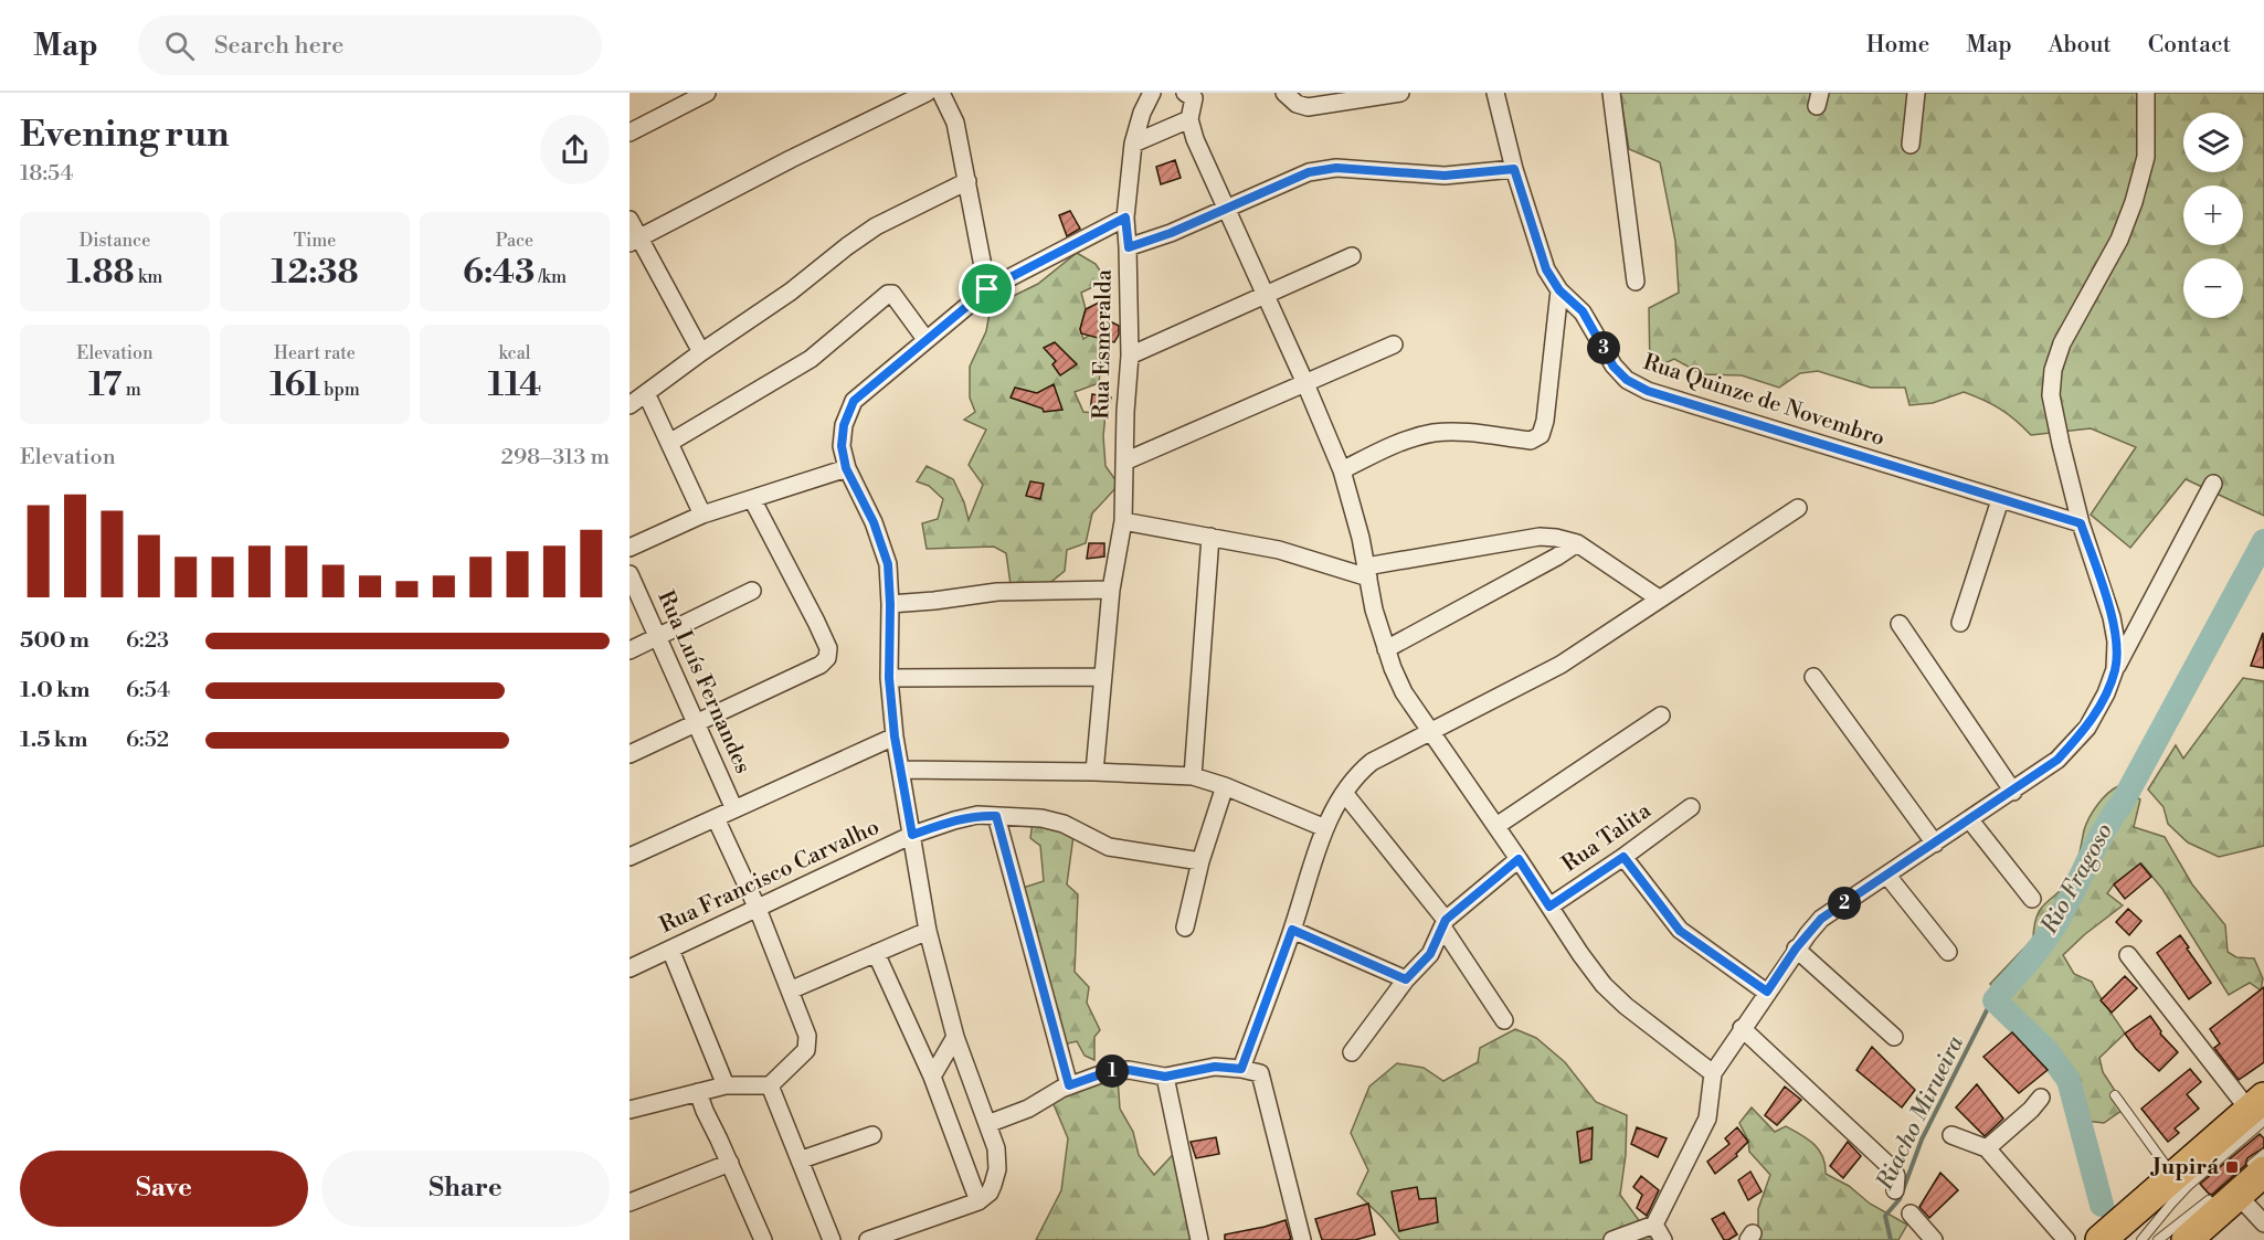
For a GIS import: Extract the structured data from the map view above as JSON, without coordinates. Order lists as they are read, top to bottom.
{
  "streets": {
    "street": [
      "Rua Esmeralda",
      "Rua Quinze de Novembro",
      "Rua Luís Fernandes",
      "Rua Talita",
      "Rua Francisco Carvalho"
    ]
  },
  "water": ["Rio Fragoso", "Riacho Mirueira"],
  "places": {
    "transit": ["Jupirá"]
  },
  "page": {
    "header": "Map",
    "search": "Search here",
    "nav": [
      "Home",
      "Map",
      "About",
      "Contact"
    ],
    "heading": ["Evening run", "18:54"],
    "map_buttons": ["+", "−"],
    "stats": [
      ["Distance", "1.88 km"],
      ["Time", "12:38"],
      ["Pace", "6:43 /km"],
      ["Elevation", "17 m"],
      ["Heart rate", "161 bpm"],
      ["kcal", "114"]
    ],
    "pins": ["3", "2", "1"],
    "chart": ["Elevation", "298–313 m"],
    "list": [
      {
        "name": "500 m",
        "note": "6:23"
      },
      {
        "name": "1.0 km",
        "note": "6:54"
      },
      {
        "name": "1.5 km",
        "note": "6:52"
      }
    ],
    "buttons": ["Save", "Share"]
  }
}
